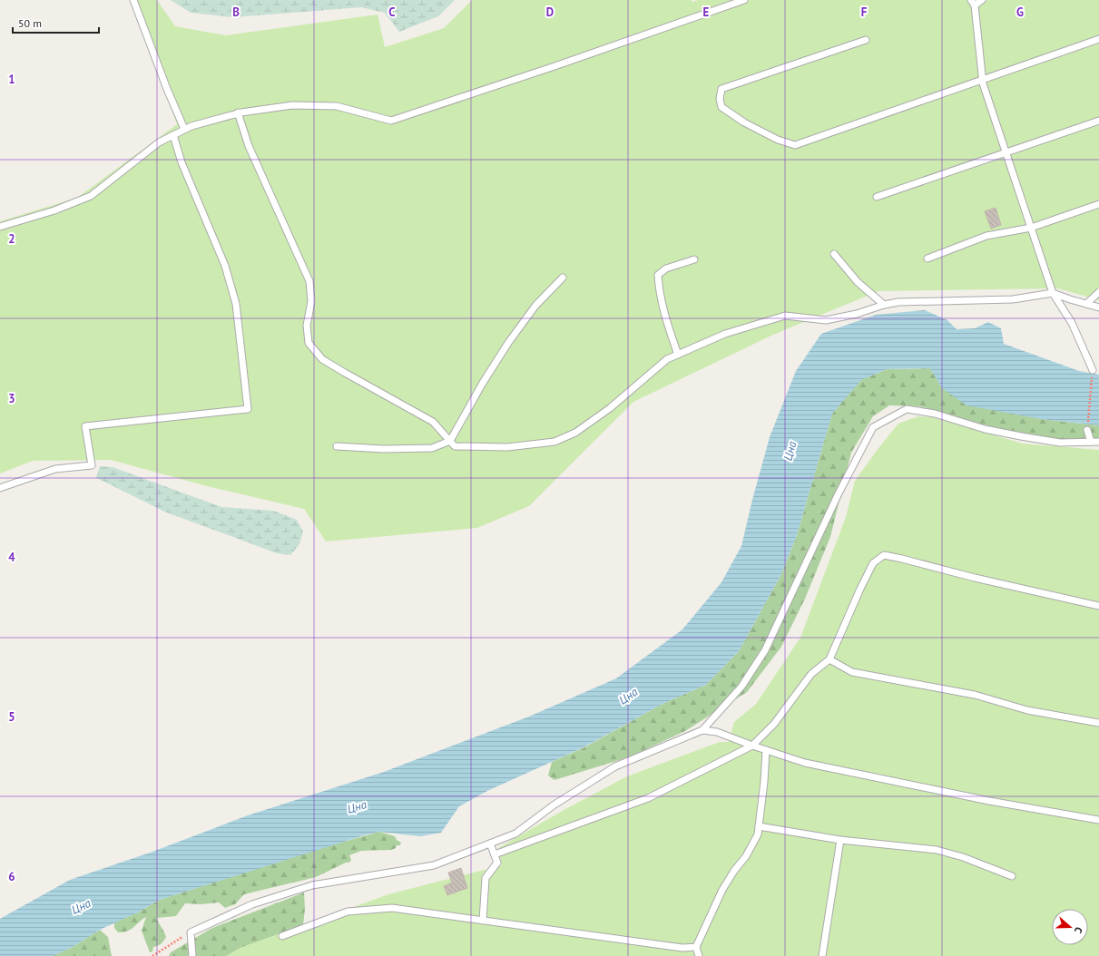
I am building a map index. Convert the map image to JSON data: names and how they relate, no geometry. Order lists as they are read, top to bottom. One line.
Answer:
{"water":["Цна"],"scale_bar":"50 m","north":"right","grid":{"columns":["B","C","D","E","F","G"],"rows":["1","2","3","4","5","6"]}}
